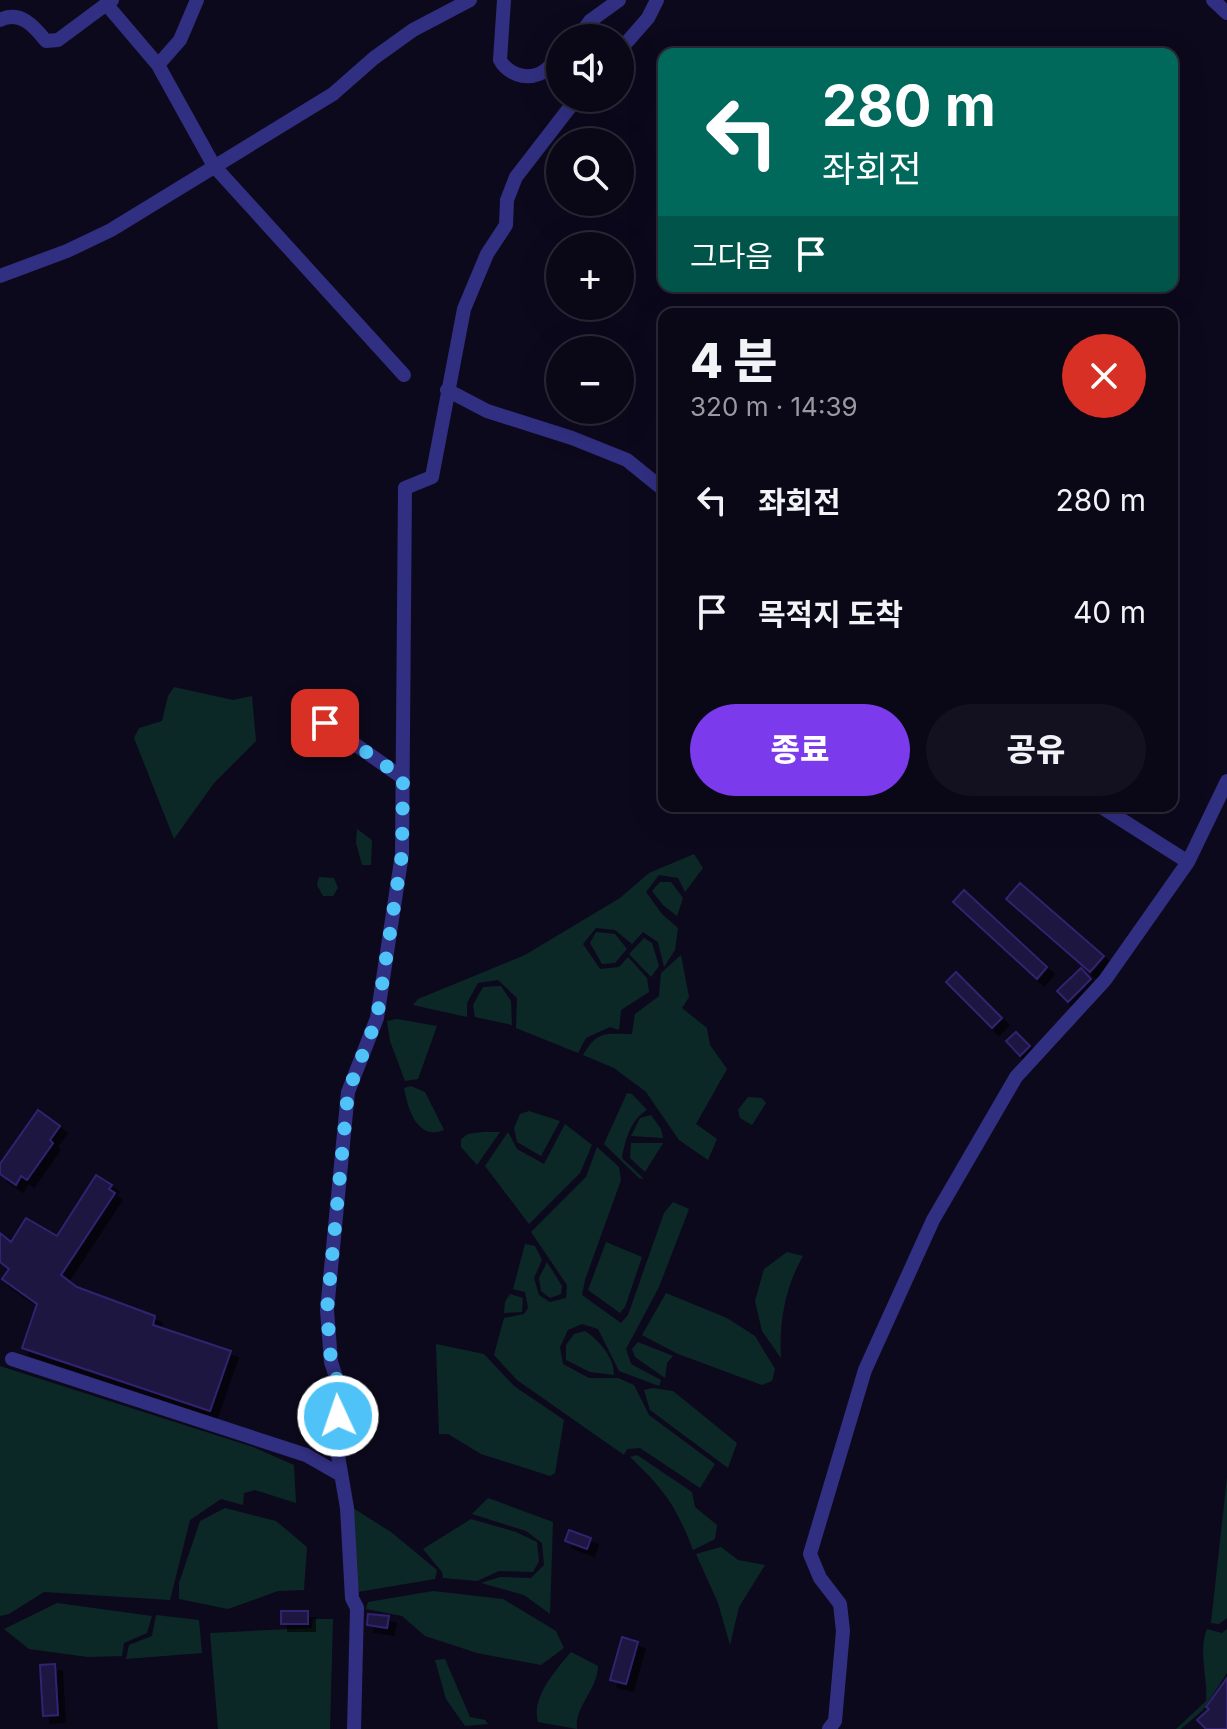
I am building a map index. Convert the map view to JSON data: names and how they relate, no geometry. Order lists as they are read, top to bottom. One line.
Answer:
{"page":{"map_buttons":["+","−"],"turn":["280 m","좌회전"],"then":"그다음","heading":["4 분","320 m · 14:39"],"list":[{"name":"좌회전","value":"280 m"},{"name":"목적지 도착","value":"40 m"}],"buttons":["종료","공유"]}}
